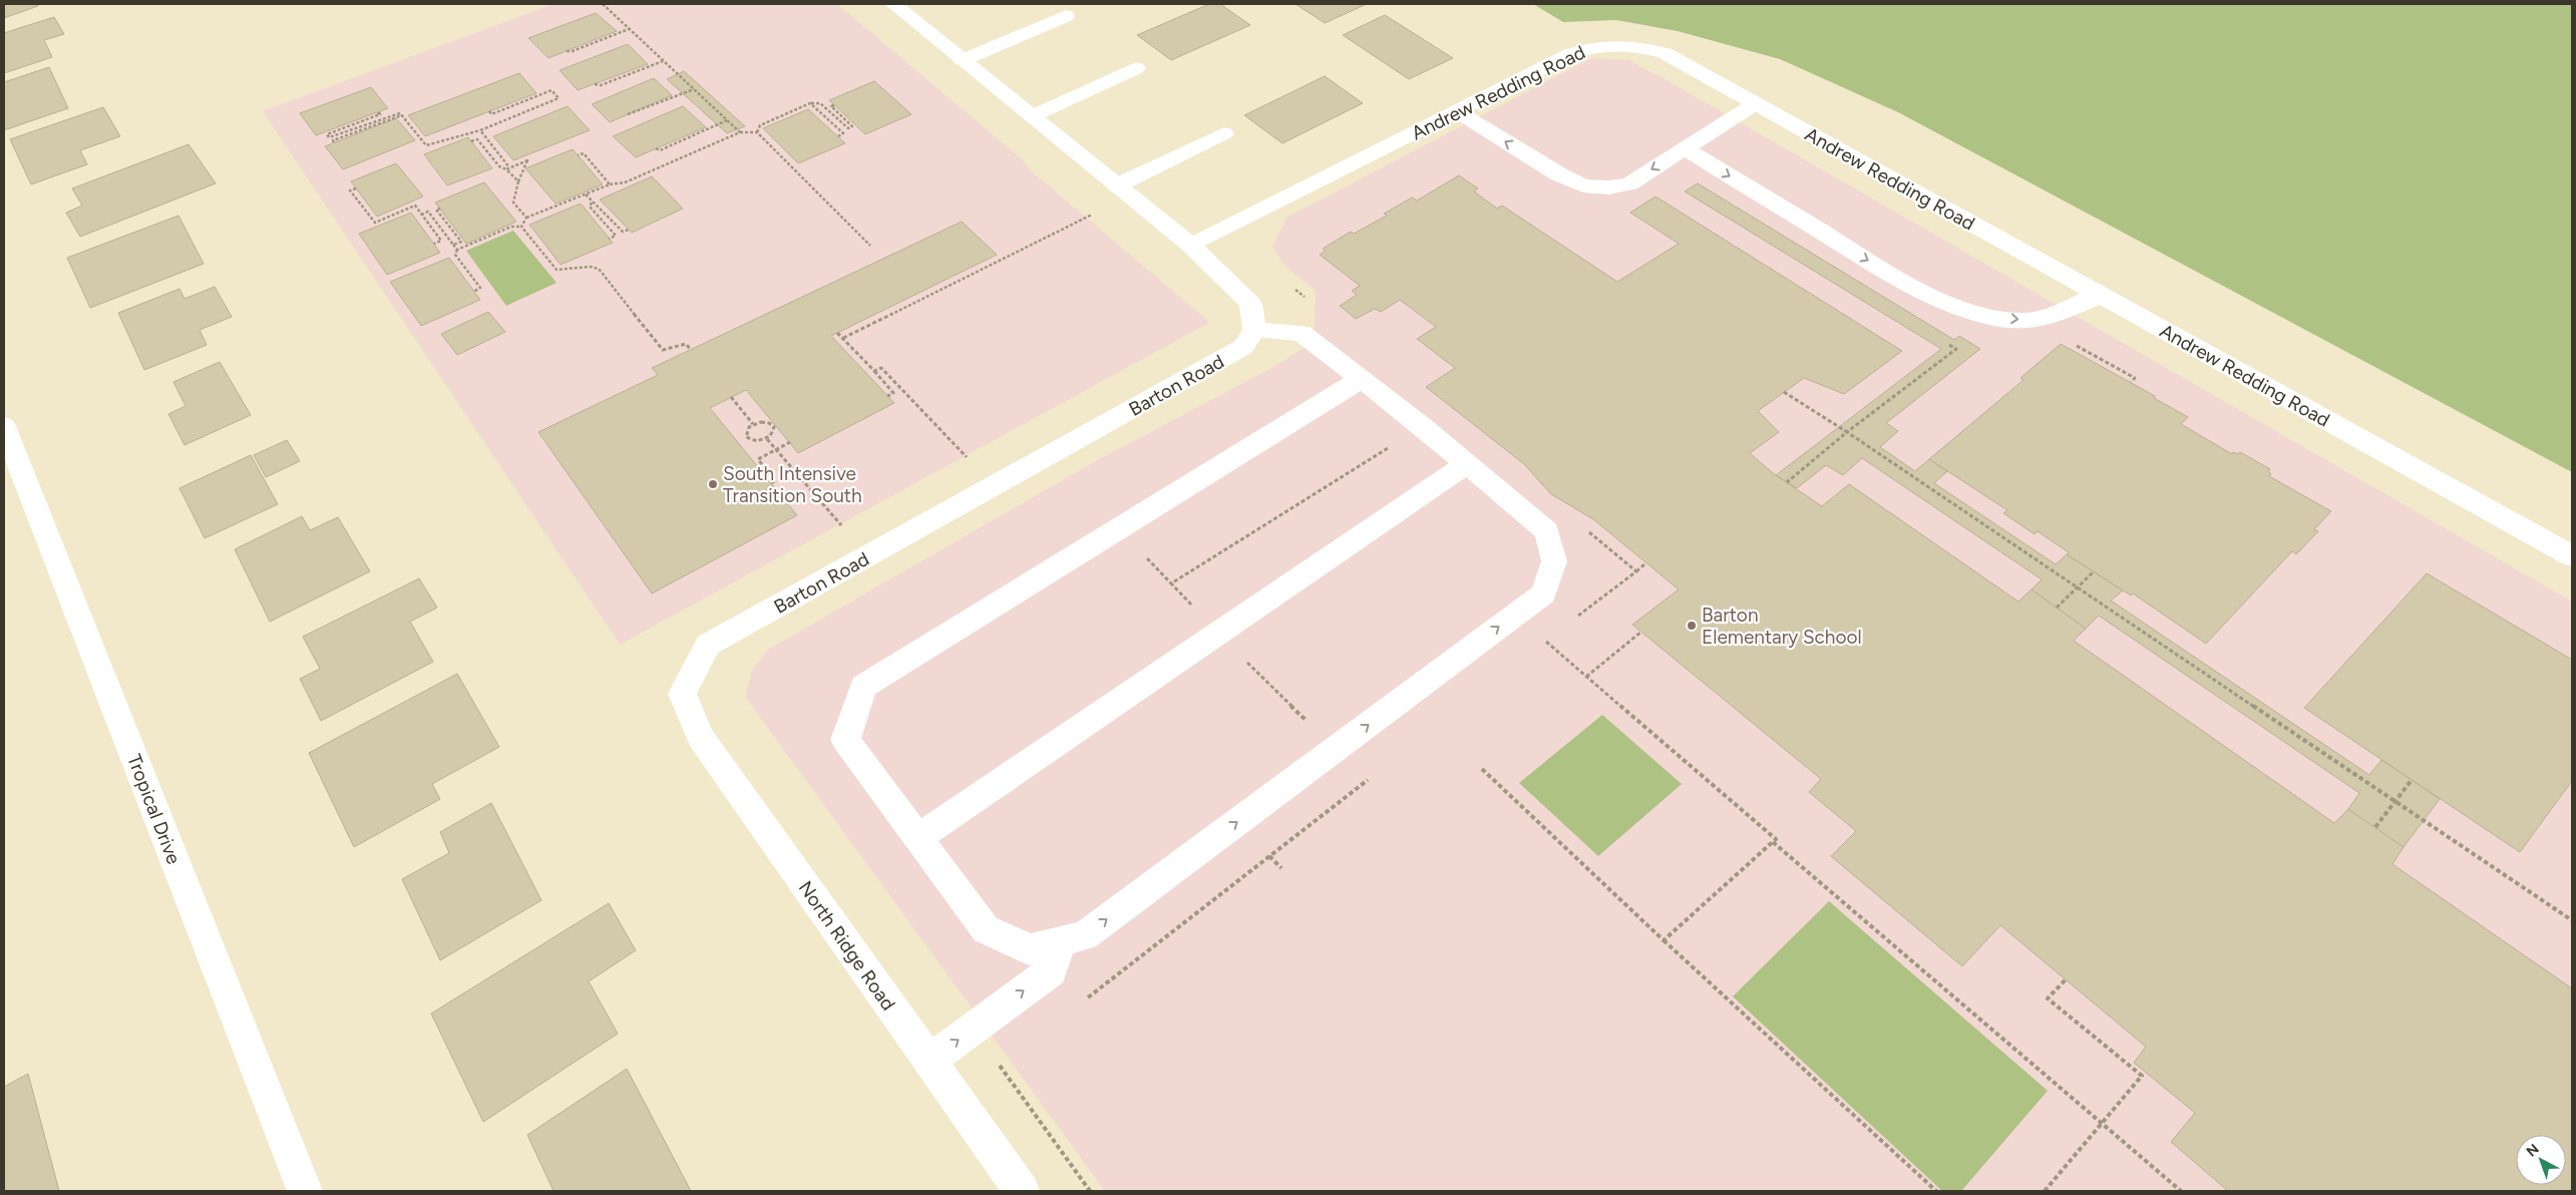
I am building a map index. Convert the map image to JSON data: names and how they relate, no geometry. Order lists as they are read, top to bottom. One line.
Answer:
{"streets":{"street":["Andrew Redding Road","Barton Road","Tropical Drive","North Ridge Road"]},"crossings":[["Barton Road","North Ridge Road"]],"places":["South Intensive Transition South","Barton Elementary School"],"north":"top left"}
